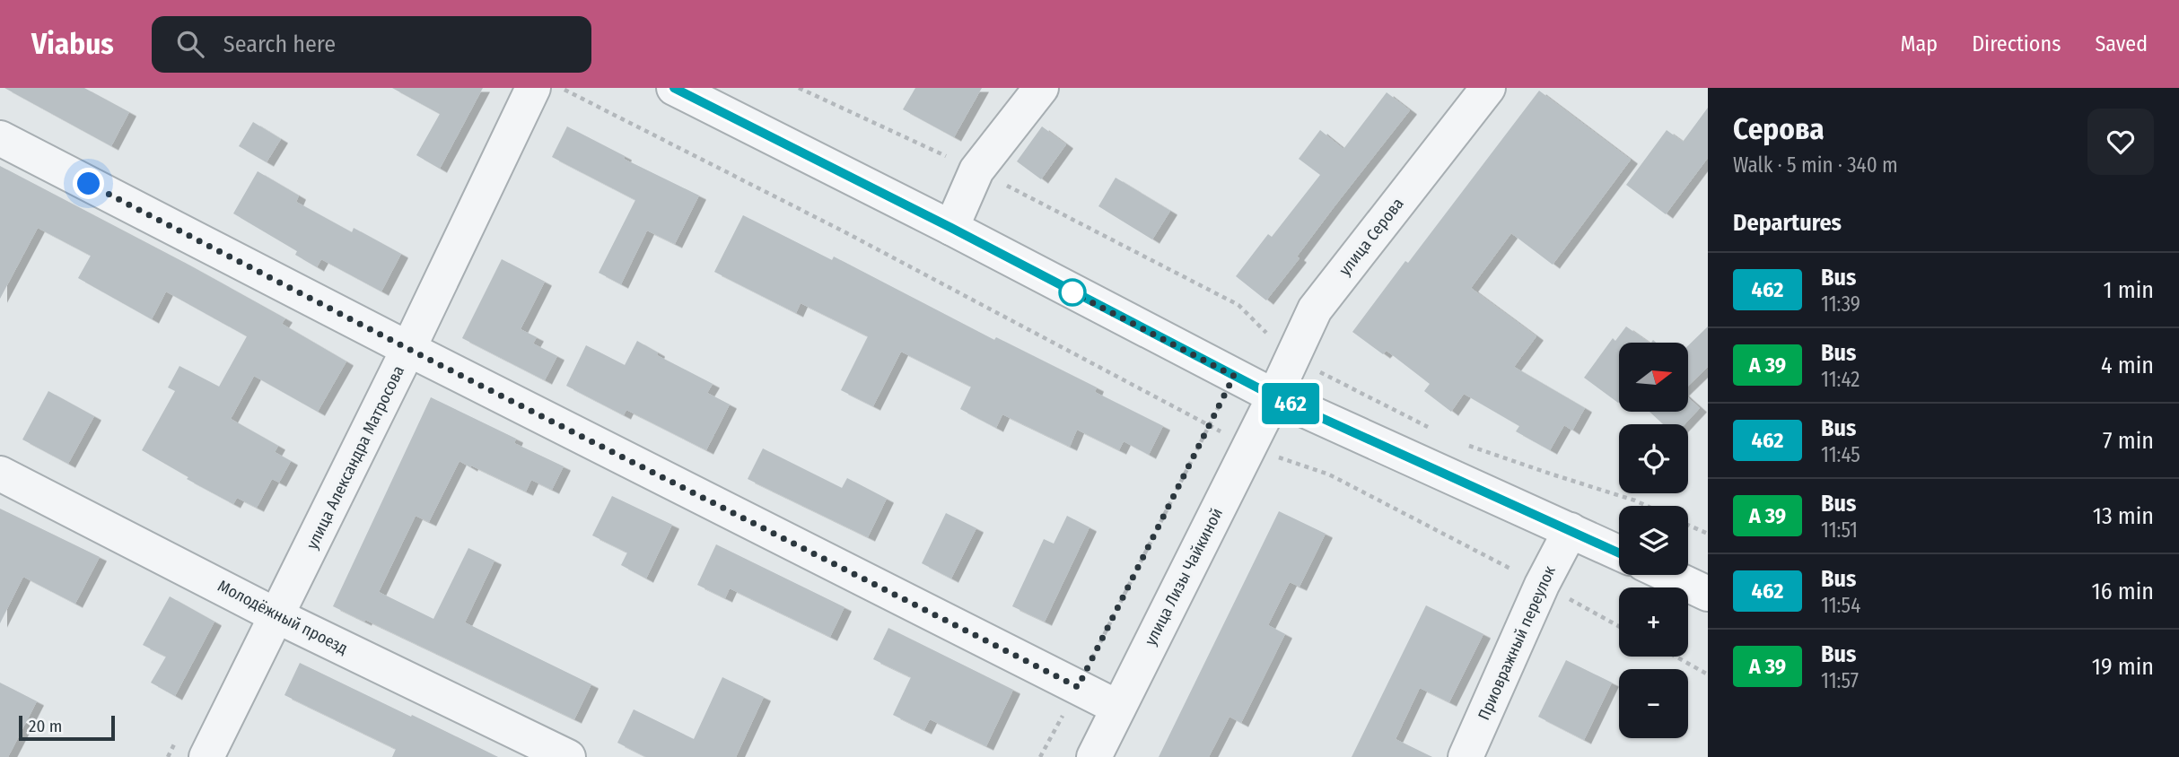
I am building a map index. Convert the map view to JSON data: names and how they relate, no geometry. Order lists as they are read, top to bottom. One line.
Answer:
{"streets":{"street":["улица Серова","улица Александра Матросова","улица Лизы Чайкиной","Молодёжный проезд","Приовражный переулок"]},"crossings":[["улица Серова","улица Лизы Чайкиной"],["улица Александра Матросова","Молодёжный проезд"]],"lines":["bus line 462"],"scale_bar":"20 m","north":"right","page":{"header":"Viabus","search":"Search here","nav":["Map","Directions","Saved"],"on_map":"462","heading":[["Серова","Walk · 5 min · 340 m"],"Departures"],"list":[{"mark":"462","name":"Bus","note":"11:39","value":"1 min"},{"mark":"А 39","name":"Bus","note":"11:42","value":"4 min"},{"mark":"462","name":"Bus","note":"11:45","value":"7 min"},{"mark":"А 39","name":"Bus","note":"11:51","value":"13 min"},{"mark":"462","name":"Bus","note":"11:54","value":"16 min"},{"mark":"А 39","name":"Bus","note":"11:57","value":"19 min"}],"map_buttons":["+","−"],"scale":"20 m"}}
